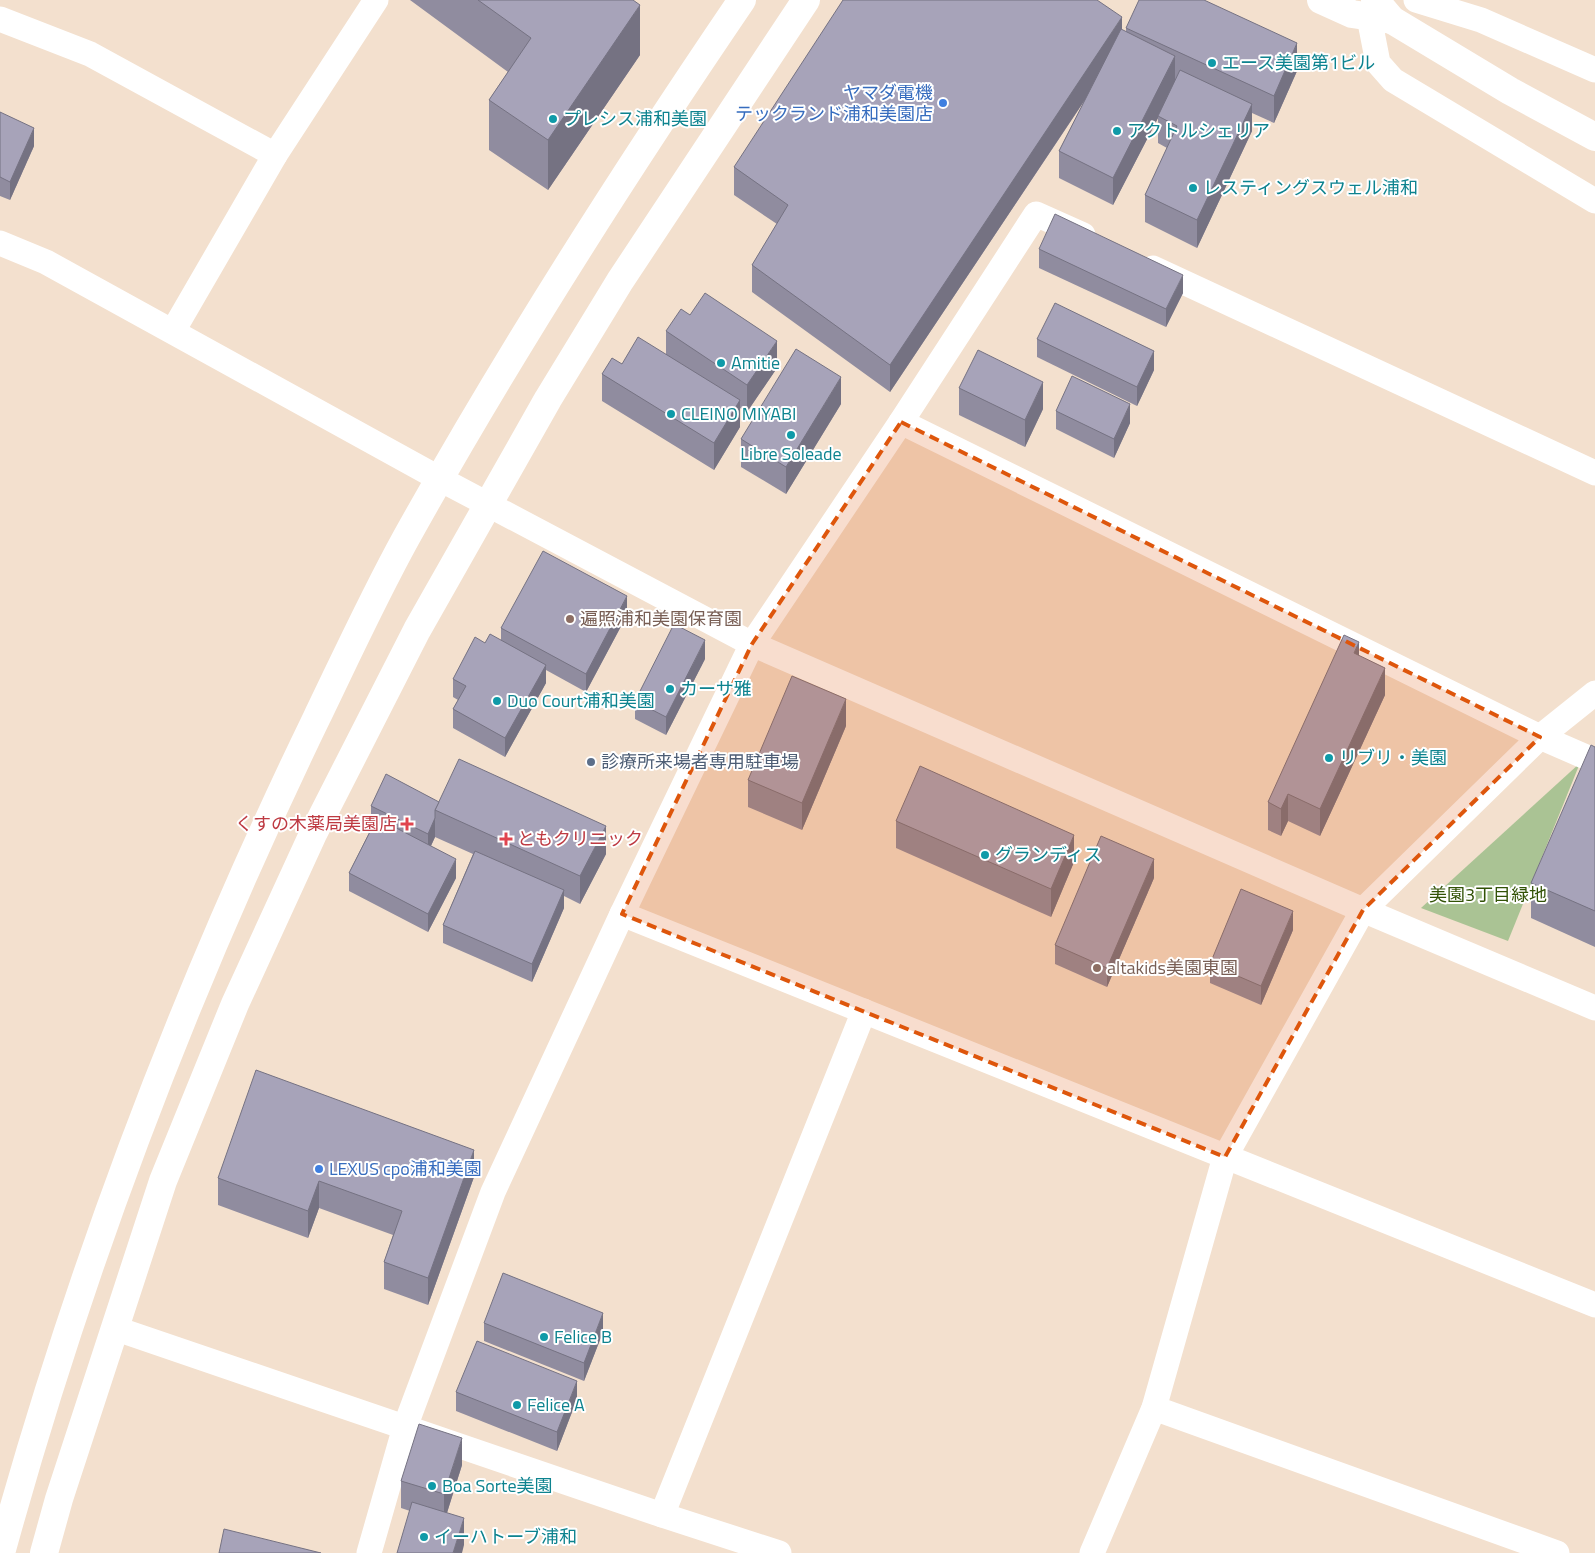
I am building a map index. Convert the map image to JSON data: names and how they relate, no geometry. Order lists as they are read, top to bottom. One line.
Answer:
{"parks":["美園3丁目緑地"],"places":{"other":["エース美園第1ビル","ヤマダ電機 テックランド浦和美園店","プレシス浦和美園","アクトルシェリア","レスティングスウェル浦和","Amitie","CLEINO MIYABI","Libre Soleade","遍照浦和美園保育園","カーサ雅","Duo Court浦和美園","リブリ・美園","診療所来場者専用駐車場","グランディス","altakids美園東園","LEXUS cpo浦和美園","Felice B","Felice A","Boa Sorte美園","イーハトーブ浦和"],"health":["くすの木薬局美園店","ともクリニック"]}}
